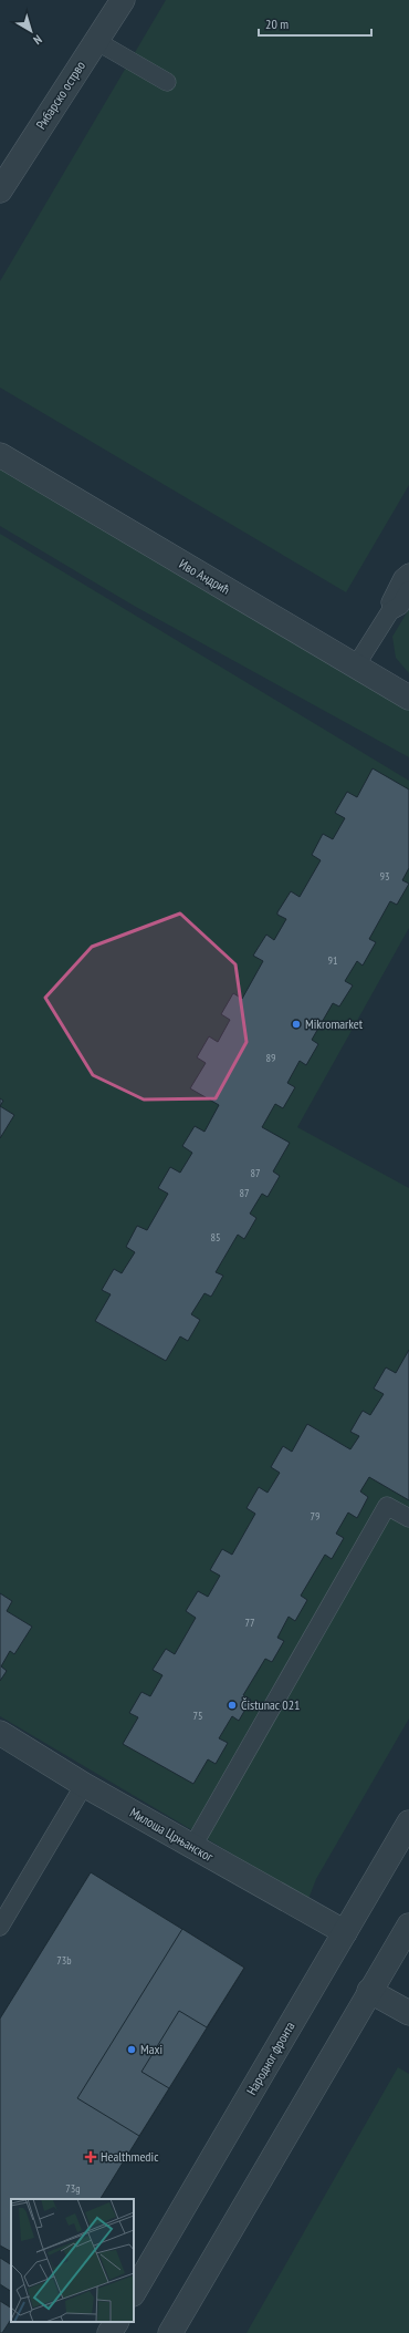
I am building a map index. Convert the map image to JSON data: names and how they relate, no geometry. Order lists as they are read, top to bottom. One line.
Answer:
{"streets":{"street":["Рибарско острво","Иво Андрић","Милоша Црњанског","Народног фронта"]},"crossings":[["Милоша Црњанског","Народног фронта"]],"places":{"other":["Mikromarket","Čistunac 021","Maxi"],"health":["Healthmedic"]},"house_numbers":["93","91","89","87","87","85","79","77","75","73b","73g"],"scale_bar":"20 m","north":"bottom right"}
